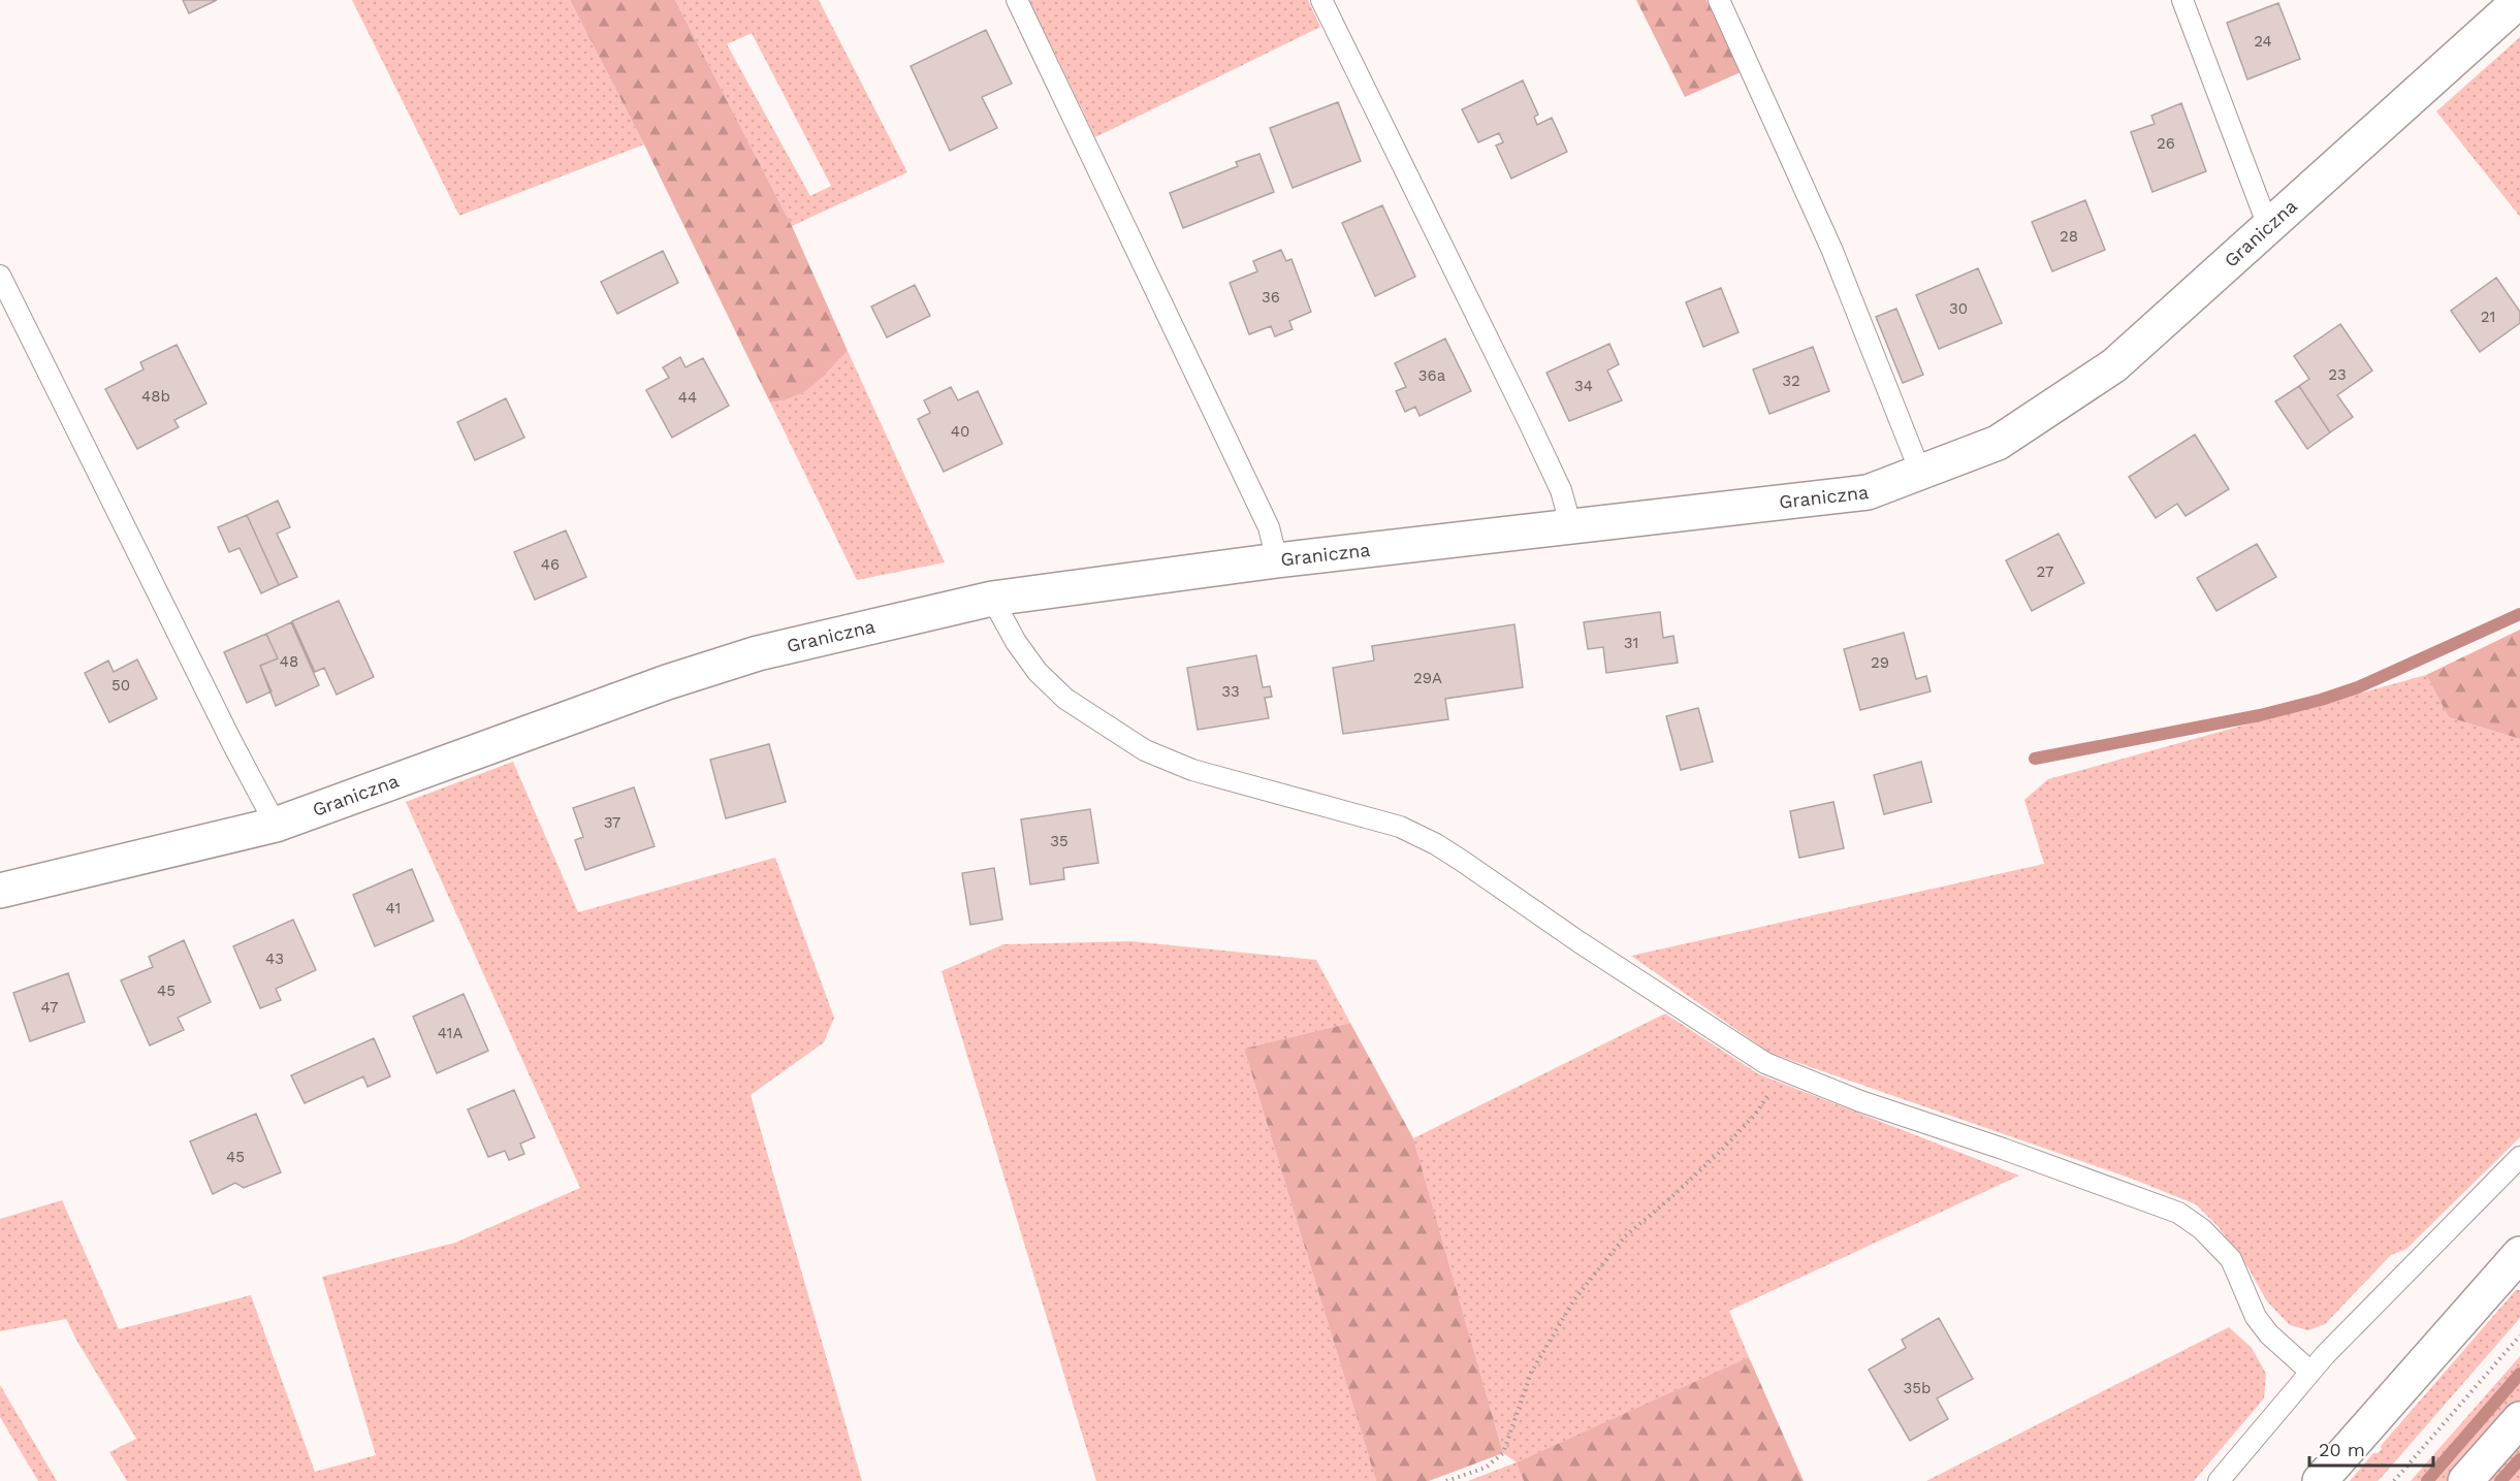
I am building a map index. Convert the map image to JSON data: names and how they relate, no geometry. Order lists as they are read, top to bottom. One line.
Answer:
{"streets":{"street":["Graniczna"]},"house_numbers":["24","26","28","36","30","21","23","36a","32","34","48b","44","40","46","27","31","48","29","29A","50","33","37","35","41","43","45","47","41A","45","35b"],"scale_bar":"20 m"}
